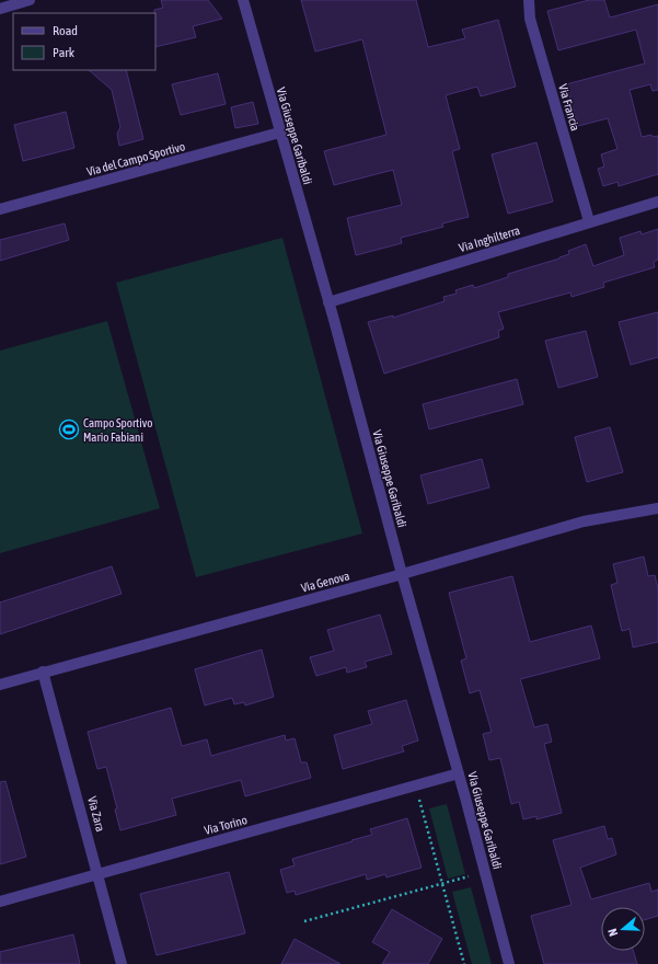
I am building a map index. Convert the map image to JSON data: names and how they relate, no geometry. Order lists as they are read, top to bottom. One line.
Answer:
{"streets":{"street":["Via Francia","Via Giuseppe Garibaldi","Via del Campo Sportivo","Via Inghilterra","Via Genova","Via Zara","Via Torino"]},"crossings":[["Via Francia","Via Inghilterra"],["Via Giuseppe Garibaldi","Via del Campo Sportivo"],["Via Giuseppe Garibaldi","Via Inghilterra"],["Via Giuseppe Garibaldi","Via Genova"],["Via Giuseppe Garibaldi","Via Torino"],["Via Genova","Via Zara"],["Via Zara","Via Torino"]],"places":{"sports":["Campo Sportivo Mario Fabiani"]},"legend":["Road","Park"],"north":"left"}
